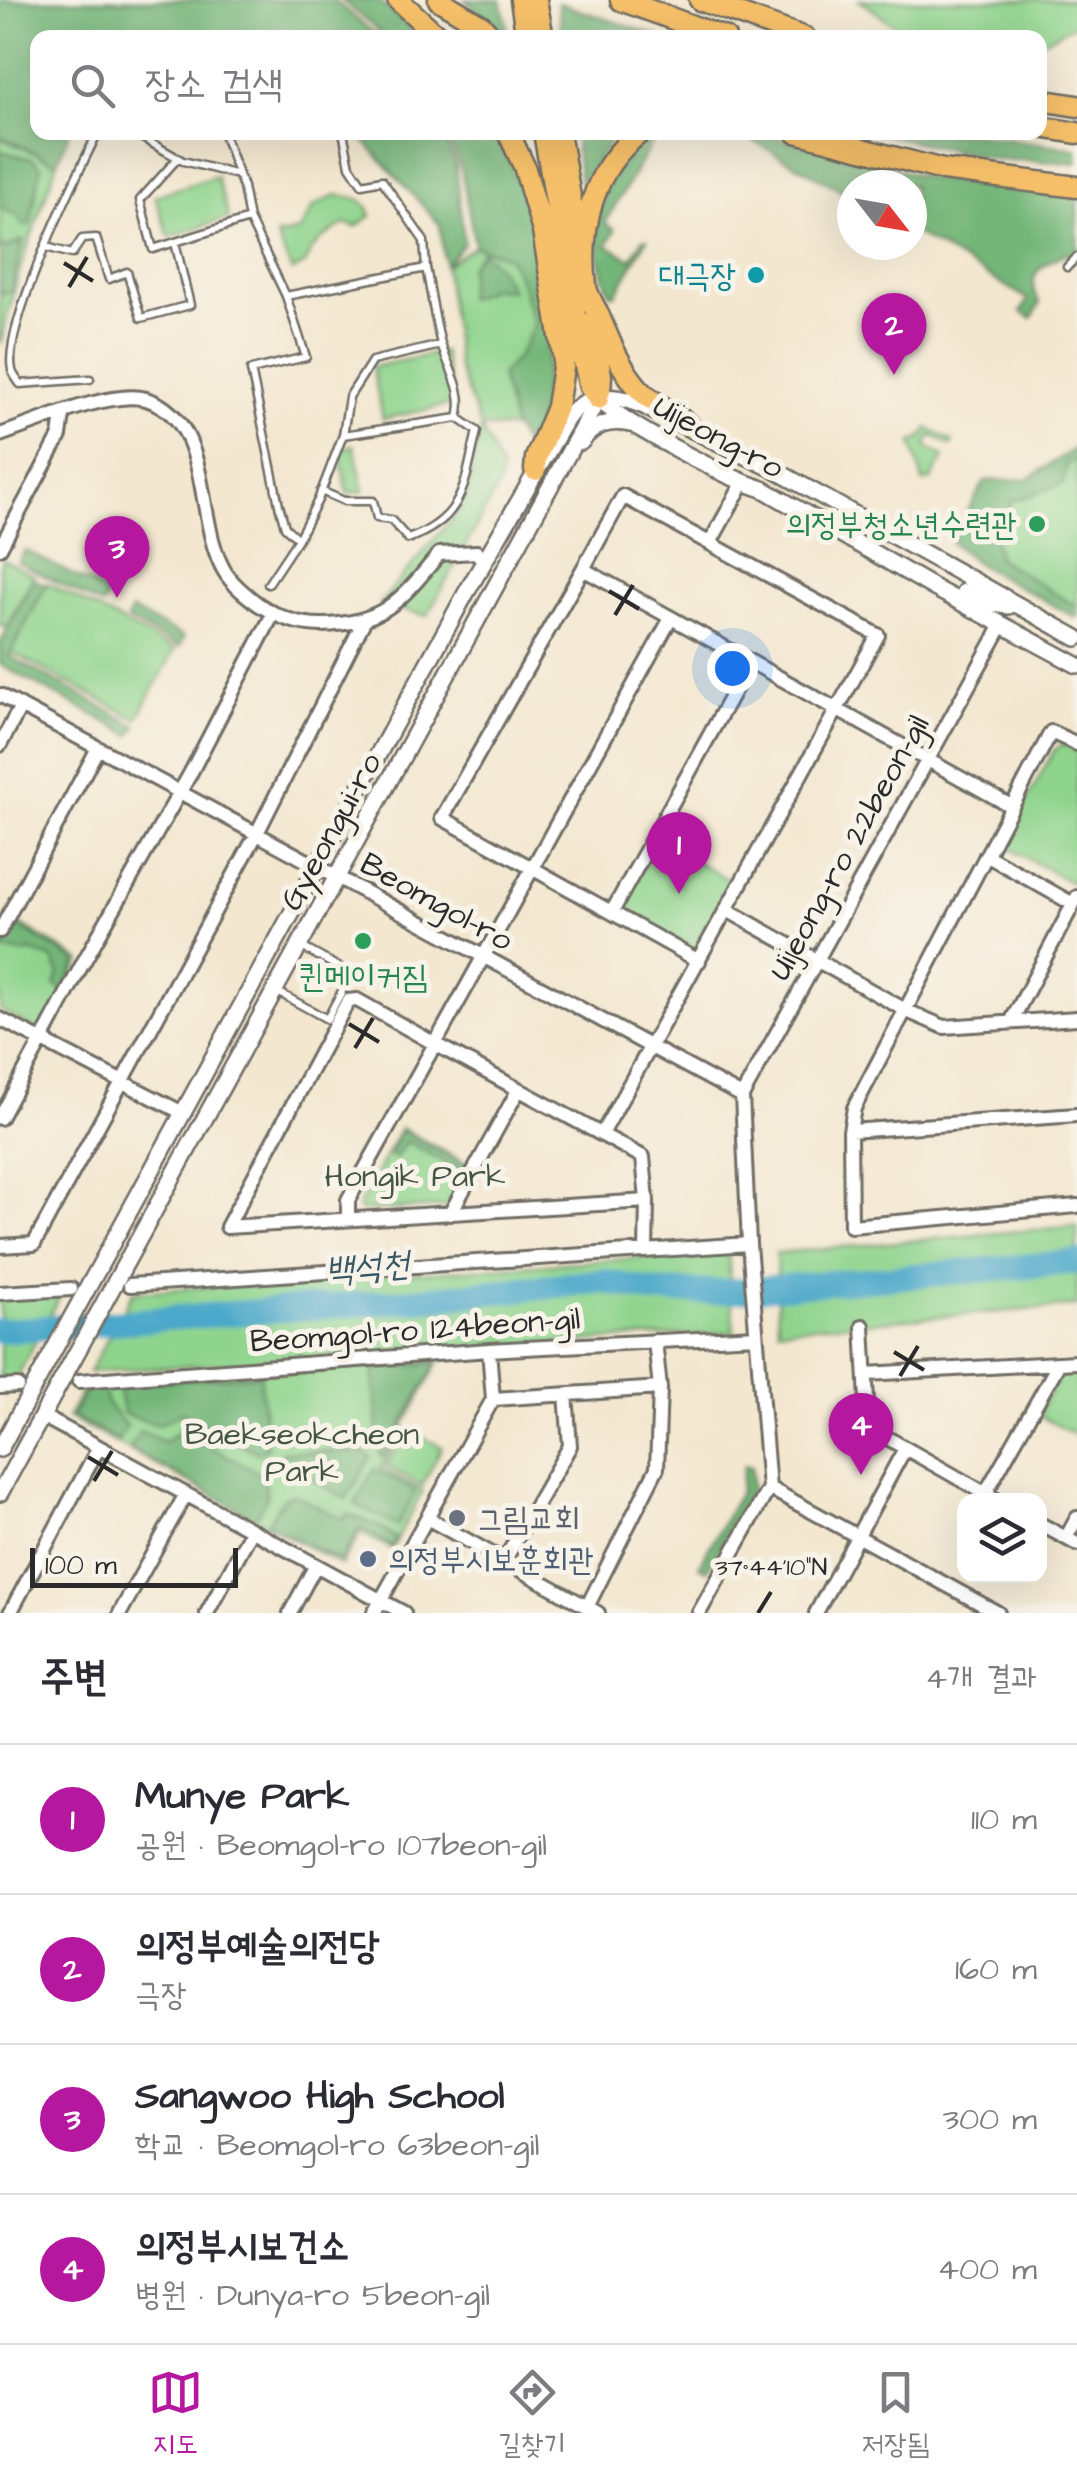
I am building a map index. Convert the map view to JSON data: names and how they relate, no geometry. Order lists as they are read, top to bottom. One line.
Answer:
{"streets":{"street":["Uijeong-ro","Gyeongui-ro","Uijeong-ro 22beon-gil","Beomgol-ro","Beomgol-ro 124beon-gil"]},"crossings":[["Uijeong-ro","Gyeongui-ro"],["Uijeong-ro","Uijeong-ro 22beon-gil"],["Gyeongui-ro","Beomgol-ro"],["Gyeongui-ro","Beomgol-ro 124beon-gil"],["Uijeong-ro 22beon-gil","Beomgol-ro"]],"water":["백석천"],"parks":["Hongik Park","Baekseokcheon Park"],"places":["대극장","의정부청소년수련관","퀸메이커짐","그림교회","의정부시보훈회관"],"scale_bar":"100 m","north":"bottom right","page":{"search":"장소 검색","pins":["2","3","1","4"],"scale":"100 m","heading":["주변","4개 결과"],"list":[{"mark":"1","name":"Munye Park","note":"공원 · Beomgol-ro 107beon-gil","value":"110 m"},{"mark":"2","name":"의정부예술의전당","note":"극장","value":"160 m"},{"mark":"3","name":"Sangwoo High School","note":"학교 · Beomgol-ro 63beon-gil","value":"300 m"},{"mark":"4","name":"의정부시보건소","note":"병원 · Dunya-ro 5beon-gil","value":"400 m"}],"nav":["지도","길찾기","저장됨"]},"coordinates":["37°44'10\"N"]}
